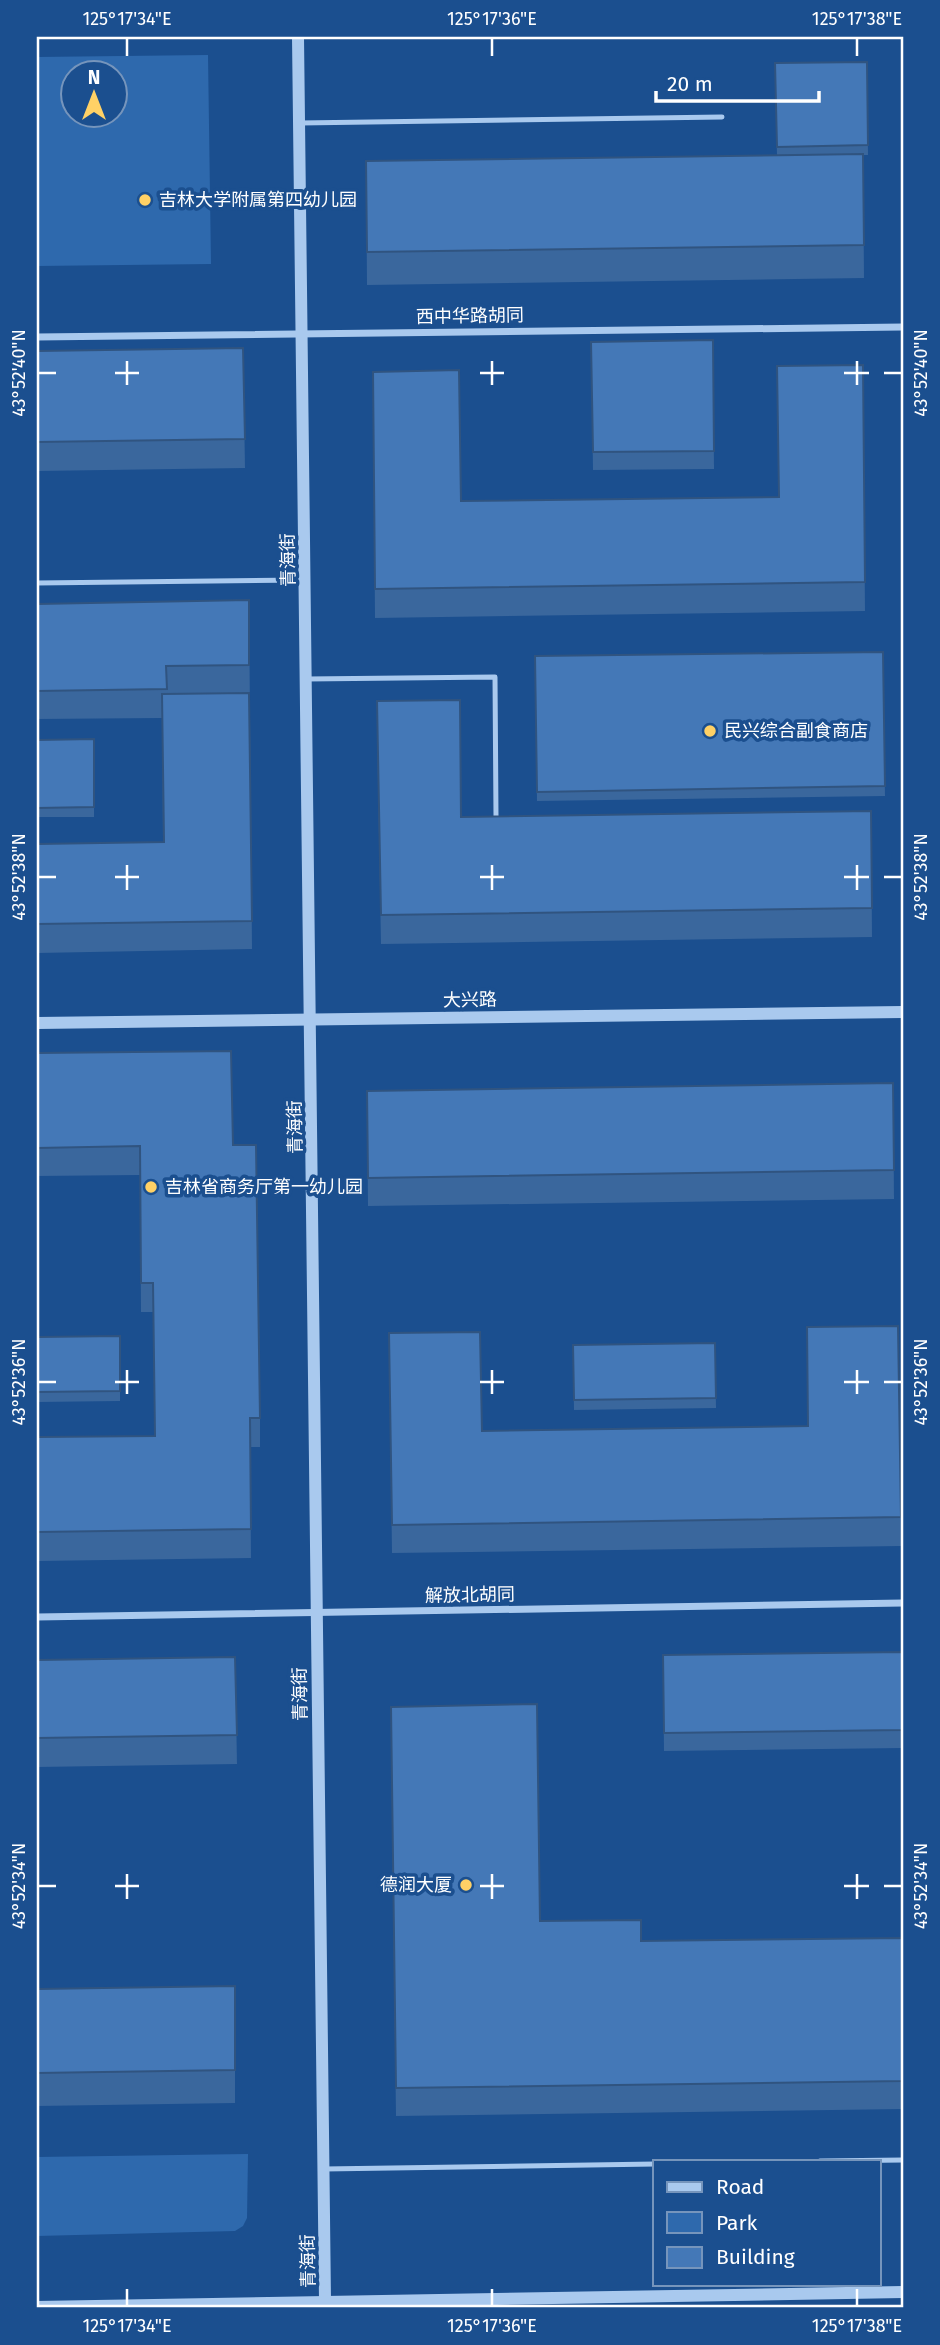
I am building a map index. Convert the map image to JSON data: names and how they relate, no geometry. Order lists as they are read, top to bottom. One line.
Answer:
{"streets":{"street":["西中华路胡同","青海街","大兴路","解放北胡同"]},"crossings":[["西中华路胡同","青海街"],["青海街","大兴路"],["青海街","解放北胡同"]],"places":["吉林大学附属第四幼儿园","民兴综合副食商店","吉林省商务厅第一幼儿园","德润大厦"],"legend":["Road","Park","Building"],"scale_bar":"20 m","north":"top","coordinates":["125°17'34\"E","125°17'36\"E","125°17'38\"E","43°52'40\"N","43°52'38\"N","43°52'36\"N","43°52'34\"N"]}
